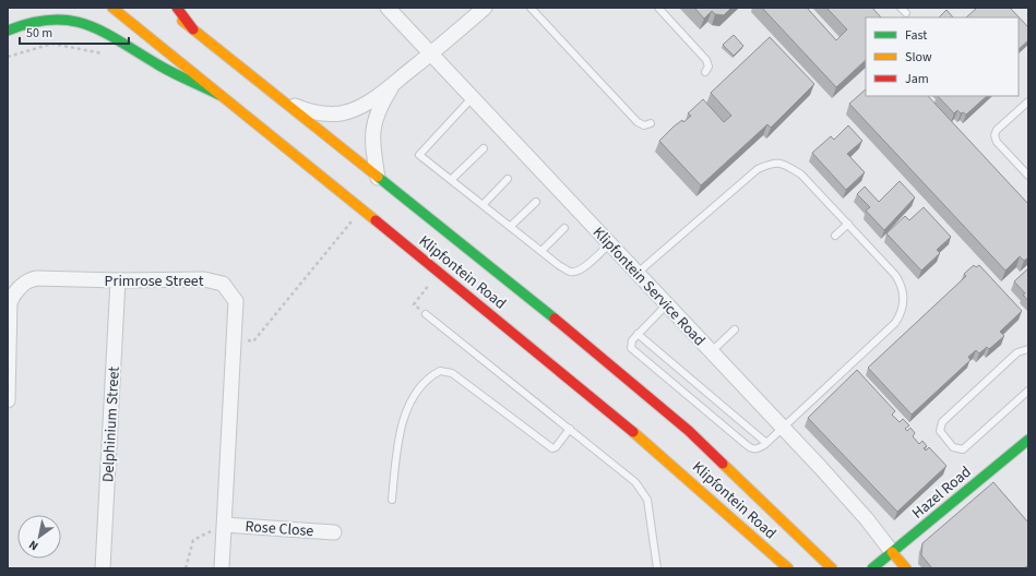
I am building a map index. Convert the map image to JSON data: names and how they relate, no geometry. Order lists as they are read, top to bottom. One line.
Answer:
{"streets":{"main road":["Klipfontein Road","Klipfontein Service Road","Hazel Road"],"street":["Primrose Street","Delphinium Street","Rose Close"]},"crossings":[["Primrose Street","Delphinium Street"],["Primrose Street","Rose Close"],["Klipfontein Service Road","Hazel Road"]],"legend":["Fast","Slow","Jam"],"scale_bar":"50 m","north":"bottom left"}
